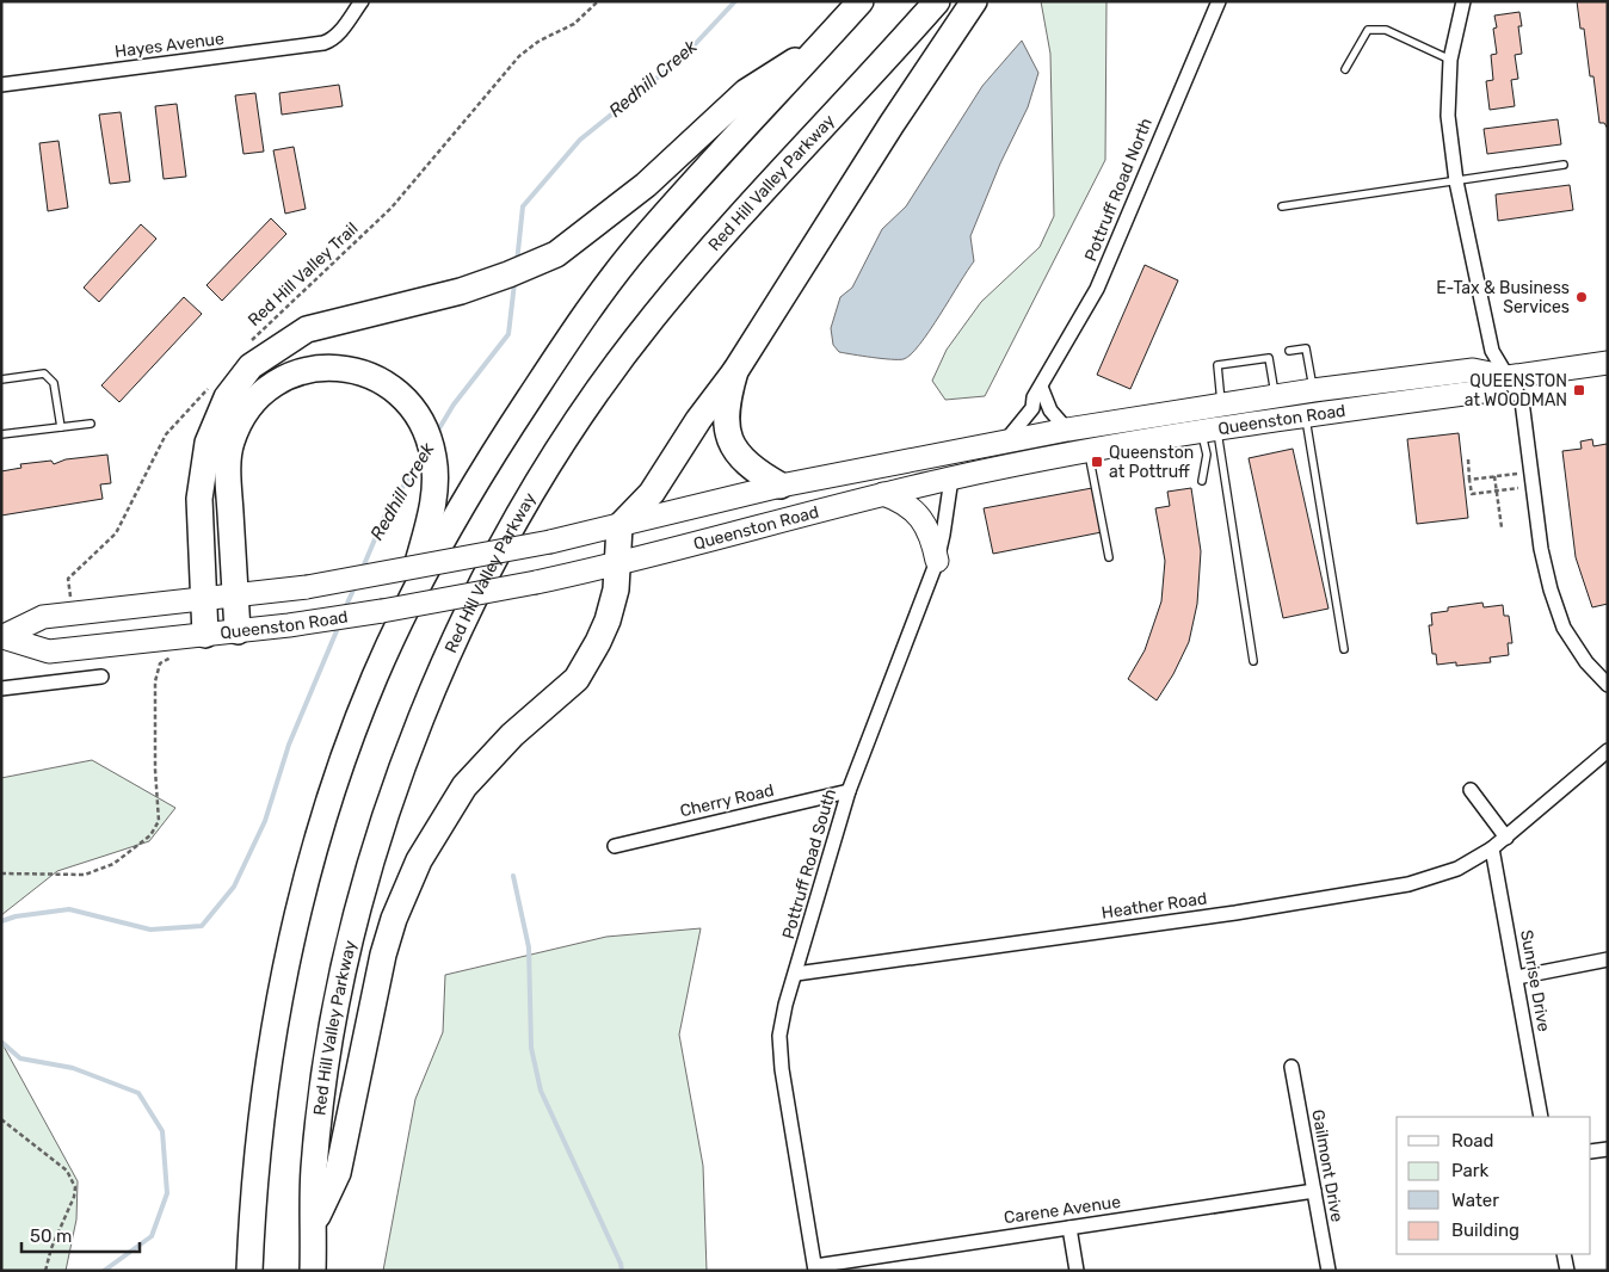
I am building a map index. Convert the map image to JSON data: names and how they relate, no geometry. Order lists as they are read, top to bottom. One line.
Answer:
{"streets":{"highway":["Red Hill Valley Parkway"],"main road":["Queenston Road"],"street":["Hayes Avenue","Pottruff Road North","Cherry Road","Pottruff Road South","Heather Road","Sunrise Drive","Gailmont Drive","Carene Avenue"],"path":["Red Hill Valley Trail"]},"crossings":[["Pottruff Road North","Queenston Road"],["Queenston Road","Pottruff Road South"],["Cherry Road","Pottruff Road South"],["Pottruff Road South","Heather Road"],["Pottruff Road South","Carene Avenue"],["Heather Road","Sunrise Drive"],["Gailmont Drive","Carene Avenue"]],"water":["Redhill Creek"],"places":{"other":["E-Tax & Business Services"],"transit":["QUEENSTON at WOODMAN","Queenston at Pottruff"]},"legend":["Road","Park","Water","Building"],"scale_bar":"50 m"}
